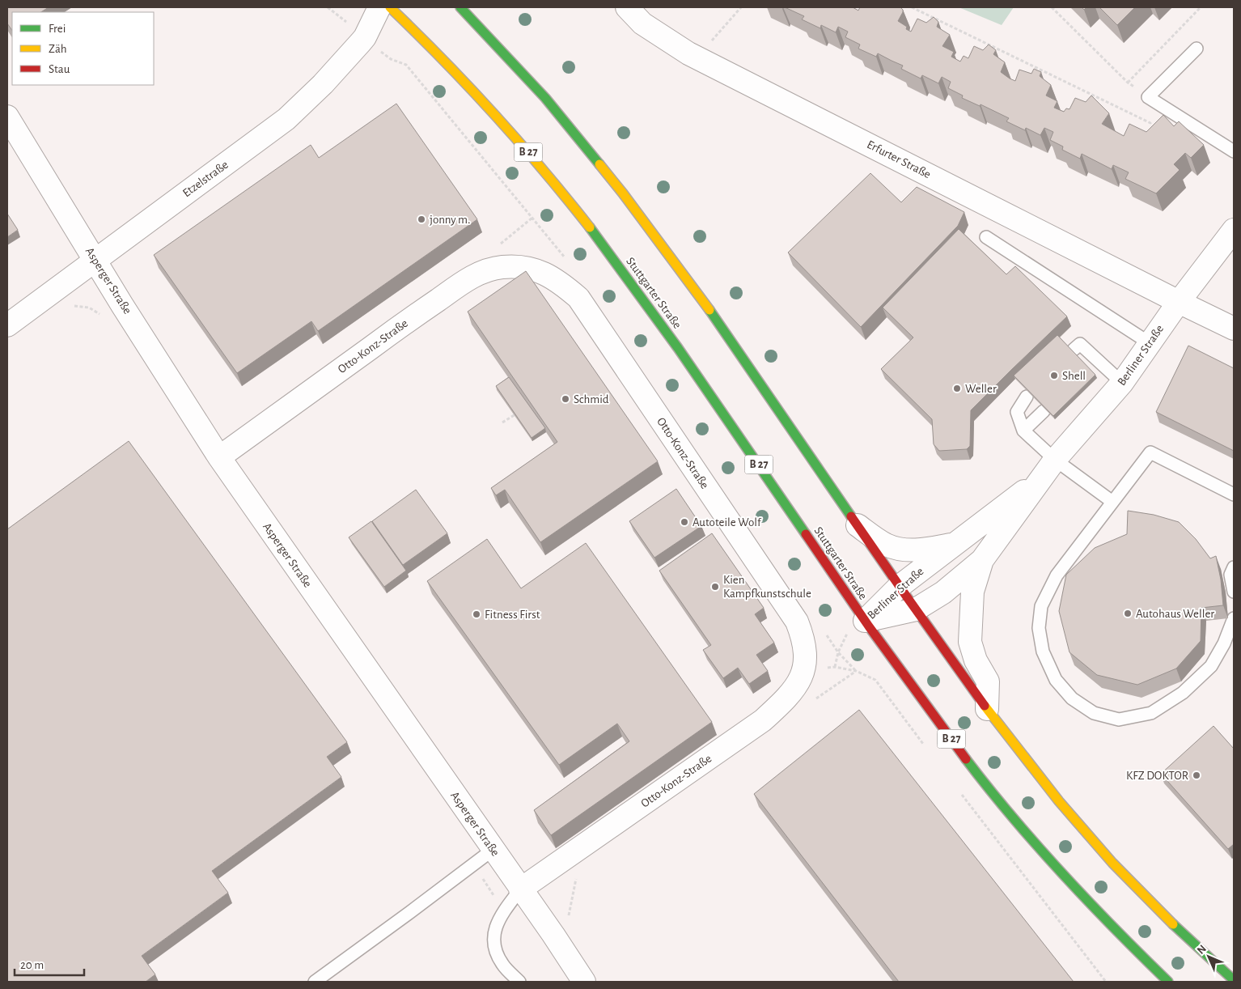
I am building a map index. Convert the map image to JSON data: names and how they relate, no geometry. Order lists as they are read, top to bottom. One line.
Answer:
{"streets":{"main road":["B 27","Stuttgarter Straße"],"street":["Erfurter Straße","Etzelstraße","Asperger Straße","Otto-Konz-Straße","Berliner Straße"]},"crossings":[["B 27","Stuttgarter Straße"],["B 27","Berliner Straße"],["Erfurter Straße","Berliner Straße"],["Etzelstraße","Asperger Straße"],["Asperger Straße","Otto-Konz-Straße"],["Stuttgarter Straße","Berliner Straße"]],"places":["jonny m.","Shell","Weller","Schmid","Autoteile Wolf","Kien Kampfkunstschule","Autohaus Weller","Fitness First","KFZ DOKTOR"],"legend":["Frei","Zäh","Stau"],"scale_bar":"20 m","north":"top left"}
